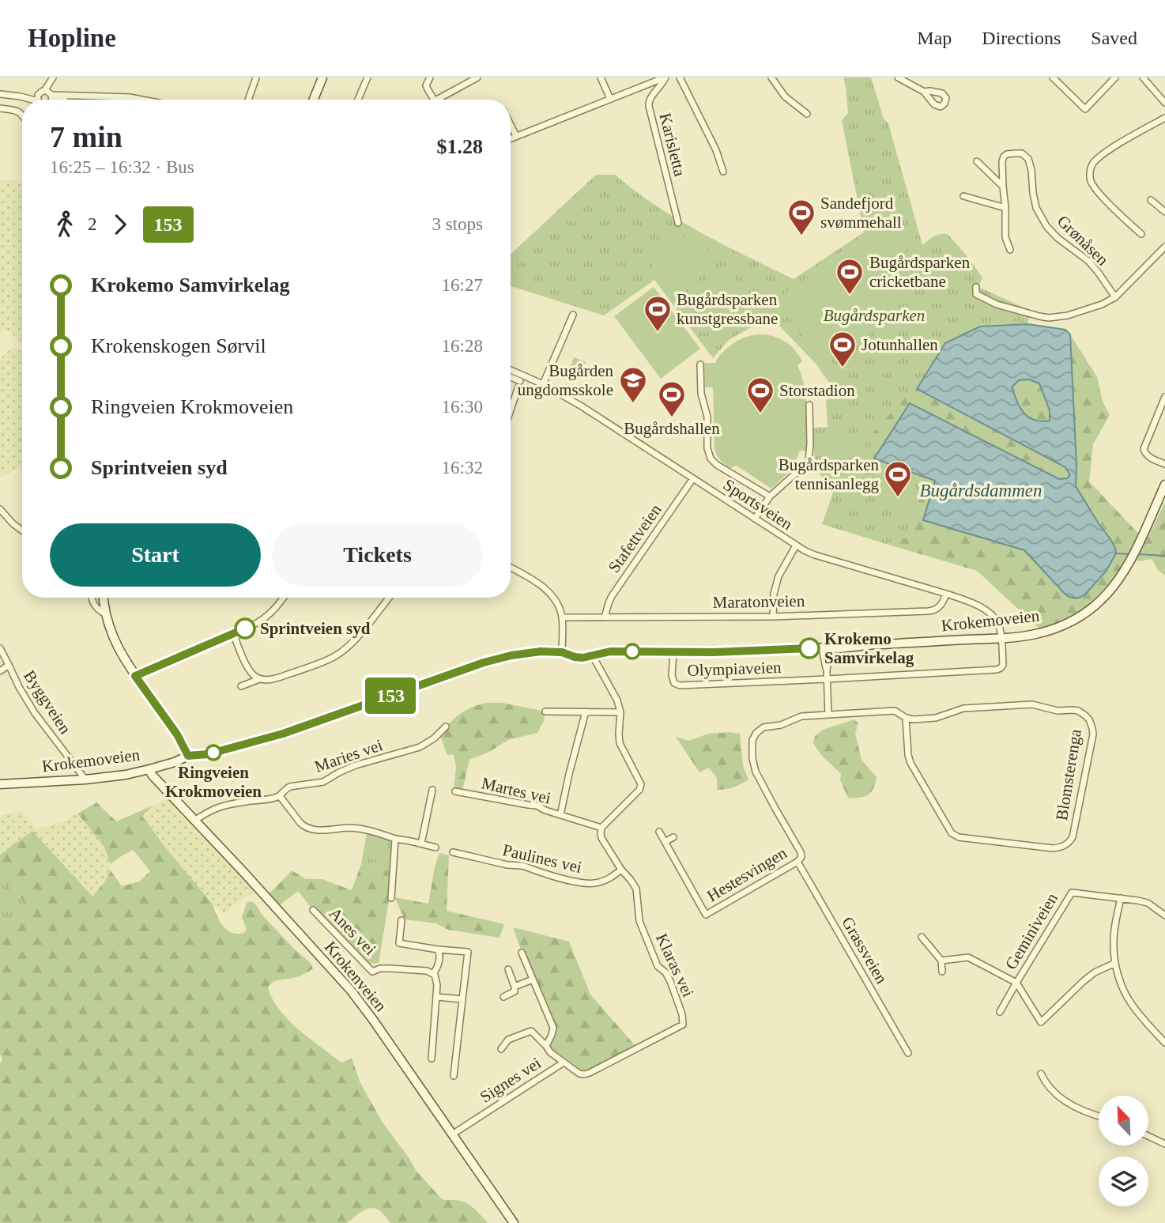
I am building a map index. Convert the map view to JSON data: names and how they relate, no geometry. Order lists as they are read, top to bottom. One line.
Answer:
{"streets":{"main road":["Krokemoveien","Krokenveien"],"street":["Karisletta","Grønåsen","Sportsveien","Stafettveien","Maratonveien","Olympiaveien","Byggveien","Maries vei","Blomsterenga","Martes vei","Paulines vei","Hestesvingen","Anes vei","Geminiveien","Grassveien","Klaras vei","Signes vei"]},"crossings":[["Sportsveien","Stafettveien"],["Sportsveien","Maratonveien"],["Sportsveien","Krokemoveien"],["Sportsveien","Olympiaveien"],["Stafettveien","Maratonveien"],["Krokemoveien","Olympiaveien"],["Krokemoveien","Byggveien"],["Krokemoveien","Krokenveien"],["Maries vei","Krokenveien"],["Blomsterenga","Hestesvingen"],["Martes vei","Klaras vei"],["Paulines vei","Klaras vei"],["Hestesvingen","Grassveien"],["Klaras vei","Signes vei"],["Krokenveien","Signes vei"]],"water":["Bugårdsdammen"],"parks":["Bugårdsparken"],"places":{"sports":["Sandefjord svømmehall","Bugårdsparken cricketbane","Bugårdsparken kunstgressbane","Jotunhallen","Storstadion","Bugårdshallen","Bugårdsparken tennisanlegg"],"school or university":["Bugården ungdomsskole"],"other":["Sprintveien syd","Krokemo Samvirkelag","Ringveien Krokmoveien"]},"lines":["bus line 153"],"north":"top left","page":{"header":"Hopline","nav":["Map","Directions","Saved"],"on_map":"153","heading":["7 min","16:25 – 16:32 · Bus","$1.28"],"legs":["2","153","3 stops"],"list":[{"name":"Krokemo Samvirkelag","value":"16:27"},{"name":"Krokenskogen Sørvil","value":"16:28"},{"name":"Ringveien Krokmoveien","value":"16:30"},{"name":"Sprintveien syd","value":"16:32"}],"buttons":["Start","Tickets"]}}
